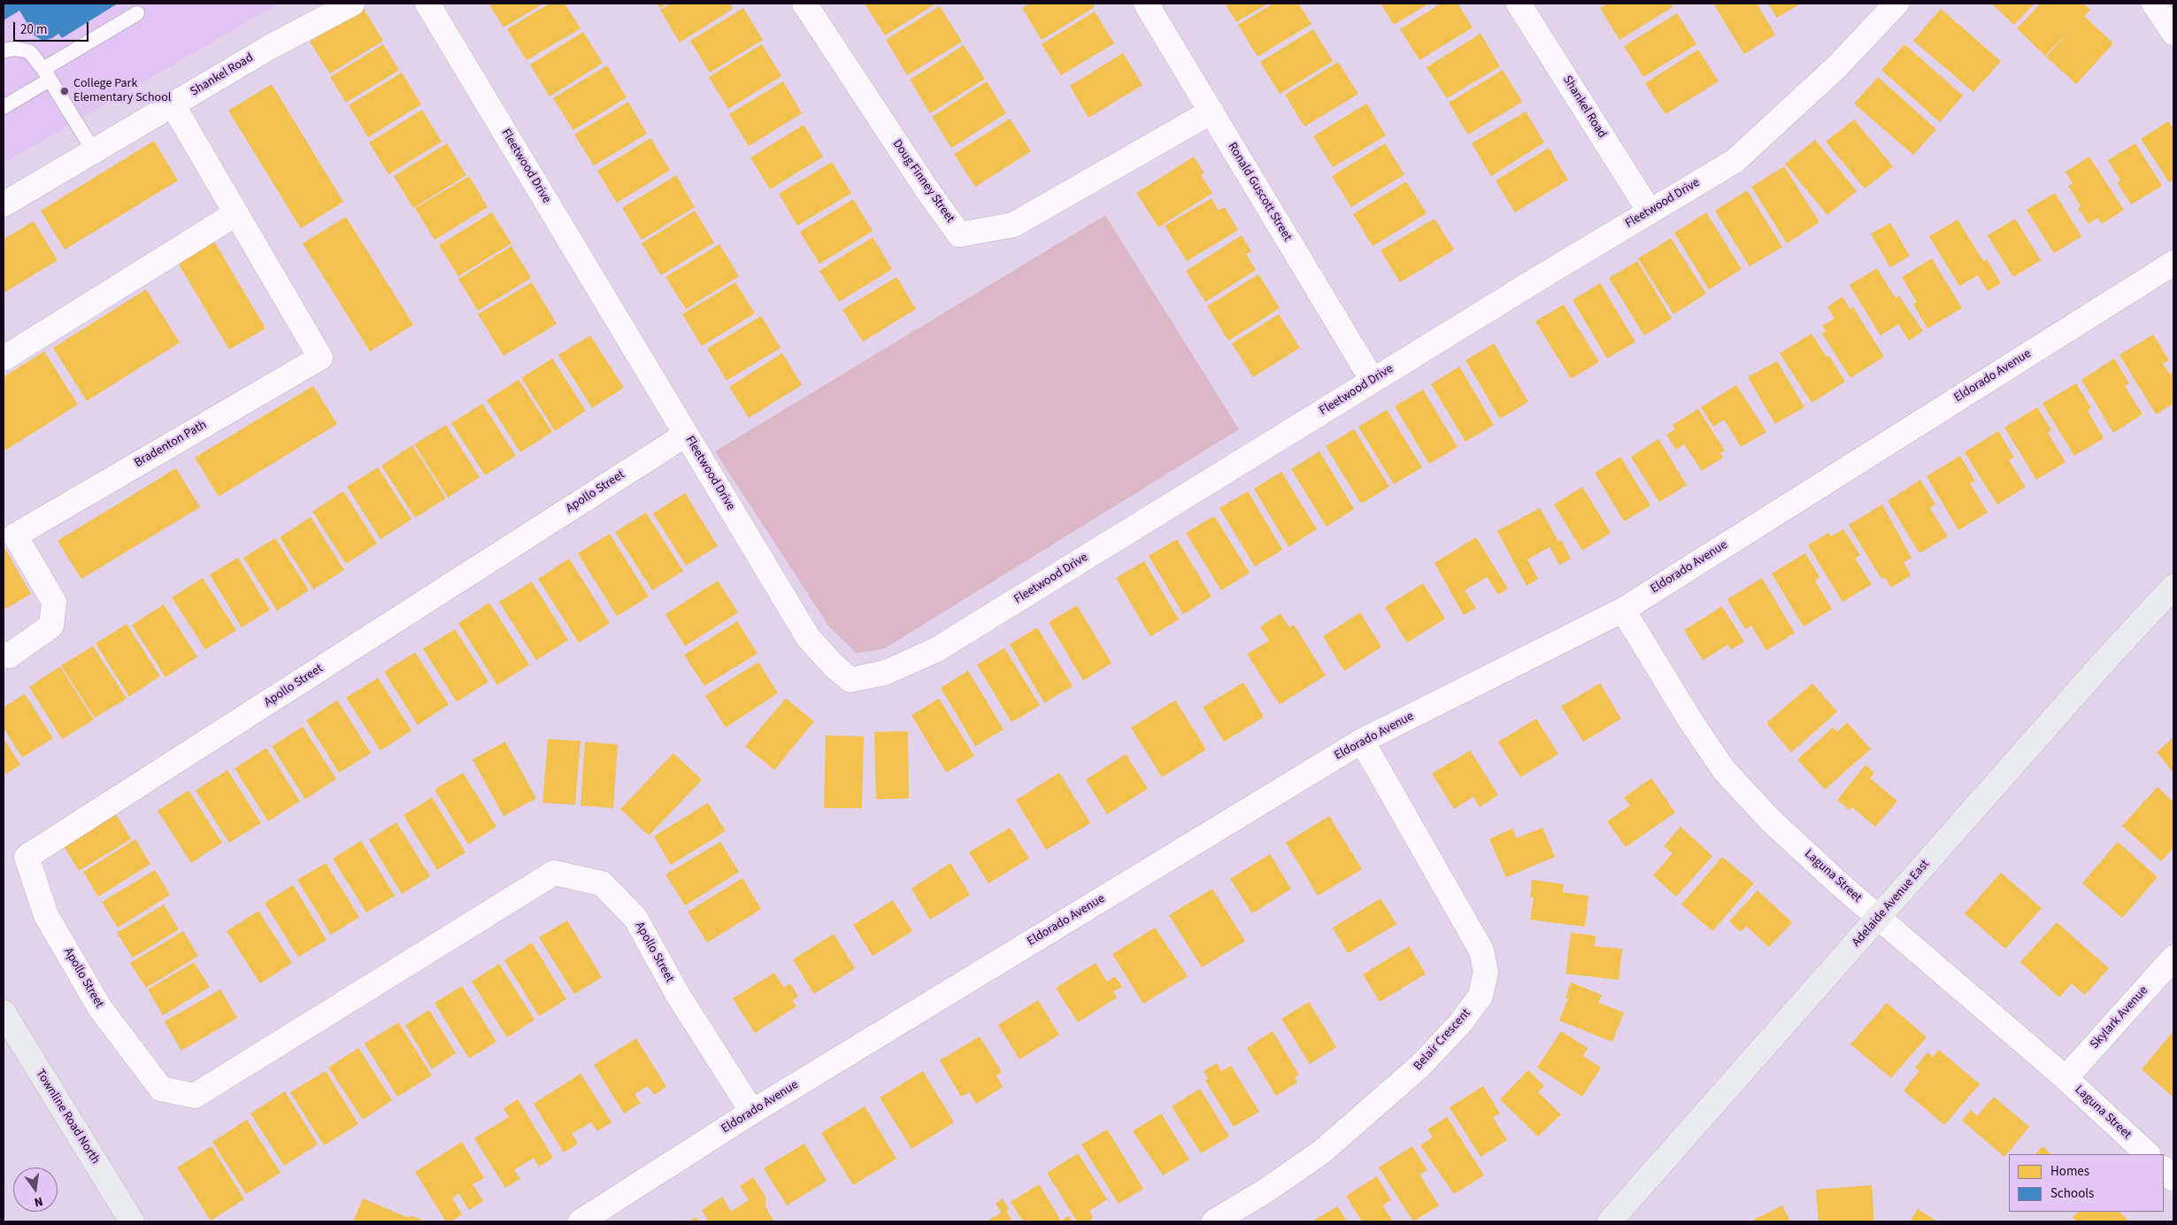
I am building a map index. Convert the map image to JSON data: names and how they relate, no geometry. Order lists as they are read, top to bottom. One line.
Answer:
{"streets":{"main road":["Adelaide Avenue East","Townline Road North"],"street":["Shankel Road","Fleetwood Drive","Doug Finney Street","Ronald Guscott Street","Eldorado Avenue","Bradenton Path","Apollo Street","Laguna Street","Skylark Avenue","Belair Crescent"]},"crossings":[["Shankel Road","Fleetwood Drive"],["Shankel Road","Bradenton Path"],["Fleetwood Drive","Ronald Guscott Street"],["Fleetwood Drive","Apollo Street"],["Doug Finney Street","Ronald Guscott Street"],["Eldorado Avenue","Apollo Street"],["Eldorado Avenue","Laguna Street"],["Eldorado Avenue","Belair Crescent"],["Laguna Street","Adelaide Avenue East"],["Laguna Street","Skylark Avenue"]],"places":["College Park Elementary School"],"legend":["Homes","Schools"],"scale_bar":"20 m","north":"bottom"}
